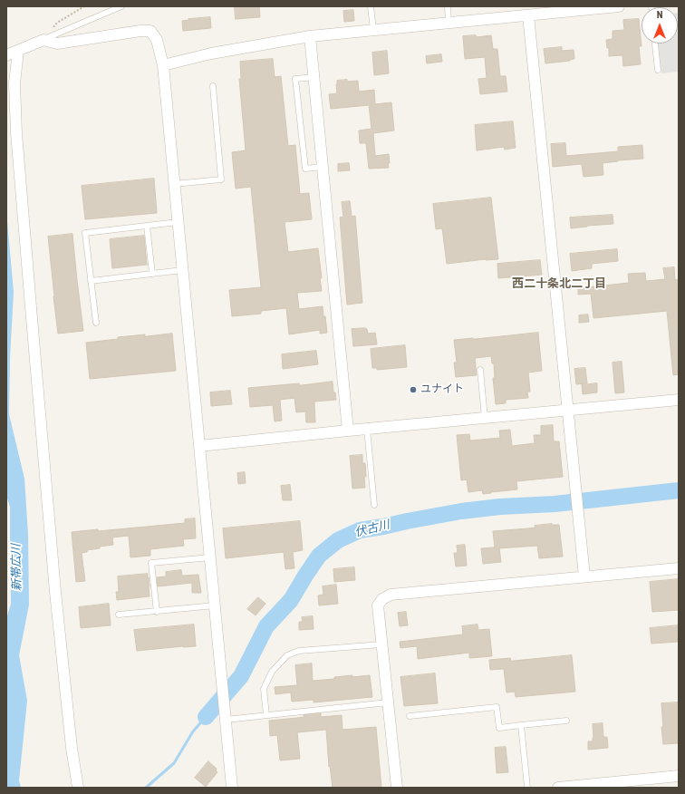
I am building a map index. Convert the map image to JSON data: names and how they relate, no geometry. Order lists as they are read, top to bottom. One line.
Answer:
{"districts":["西二十条北二丁目"],"water":["伏古川","新帯広川"],"places":["ユナイト"],"north":"top"}
